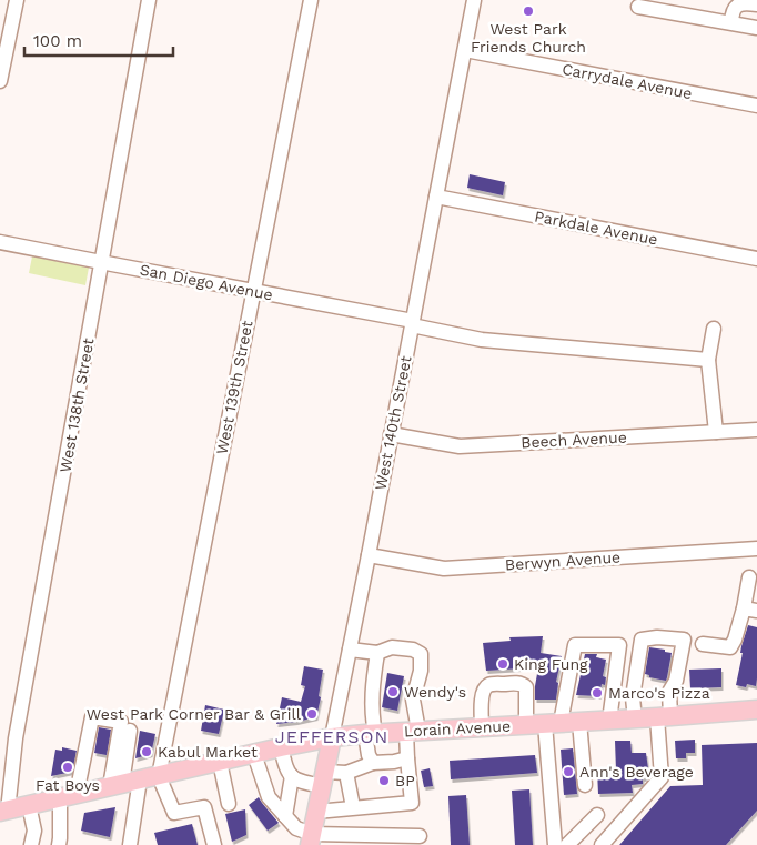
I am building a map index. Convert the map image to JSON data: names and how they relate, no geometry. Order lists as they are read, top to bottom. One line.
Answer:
{"streets":{"main road":["West 140th Street","Lorain Avenue"],"street":["Carrydale Avenue","Parkdale Avenue","San Diego Avenue","West 139th Street","West 138th Street","Beech Avenue","Berwyn Avenue"]},"crossings":[["Carrydale Avenue","West 140th Street"],["Parkdale Avenue","West 140th Street"],["San Diego Avenue","West 139th Street"],["San Diego Avenue","West 138th Street"],["San Diego Avenue","West 140th Street"],["West 139th Street","Lorain Avenue"],["West 138th Street","Lorain Avenue"],["West 140th Street","Beech Avenue"],["West 140th Street","Berwyn Avenue"],["West 140th Street","Lorain Avenue"]],"districts":["JEFFERSON"],"places":["West Park Friends Church","King Fung","Wendy's","Marco's Pizza","West Park Corner Bar & Grill","Kabul Market","Fat Boys","Ann's Beverage","BP"],"scale_bar":"100 m"}
